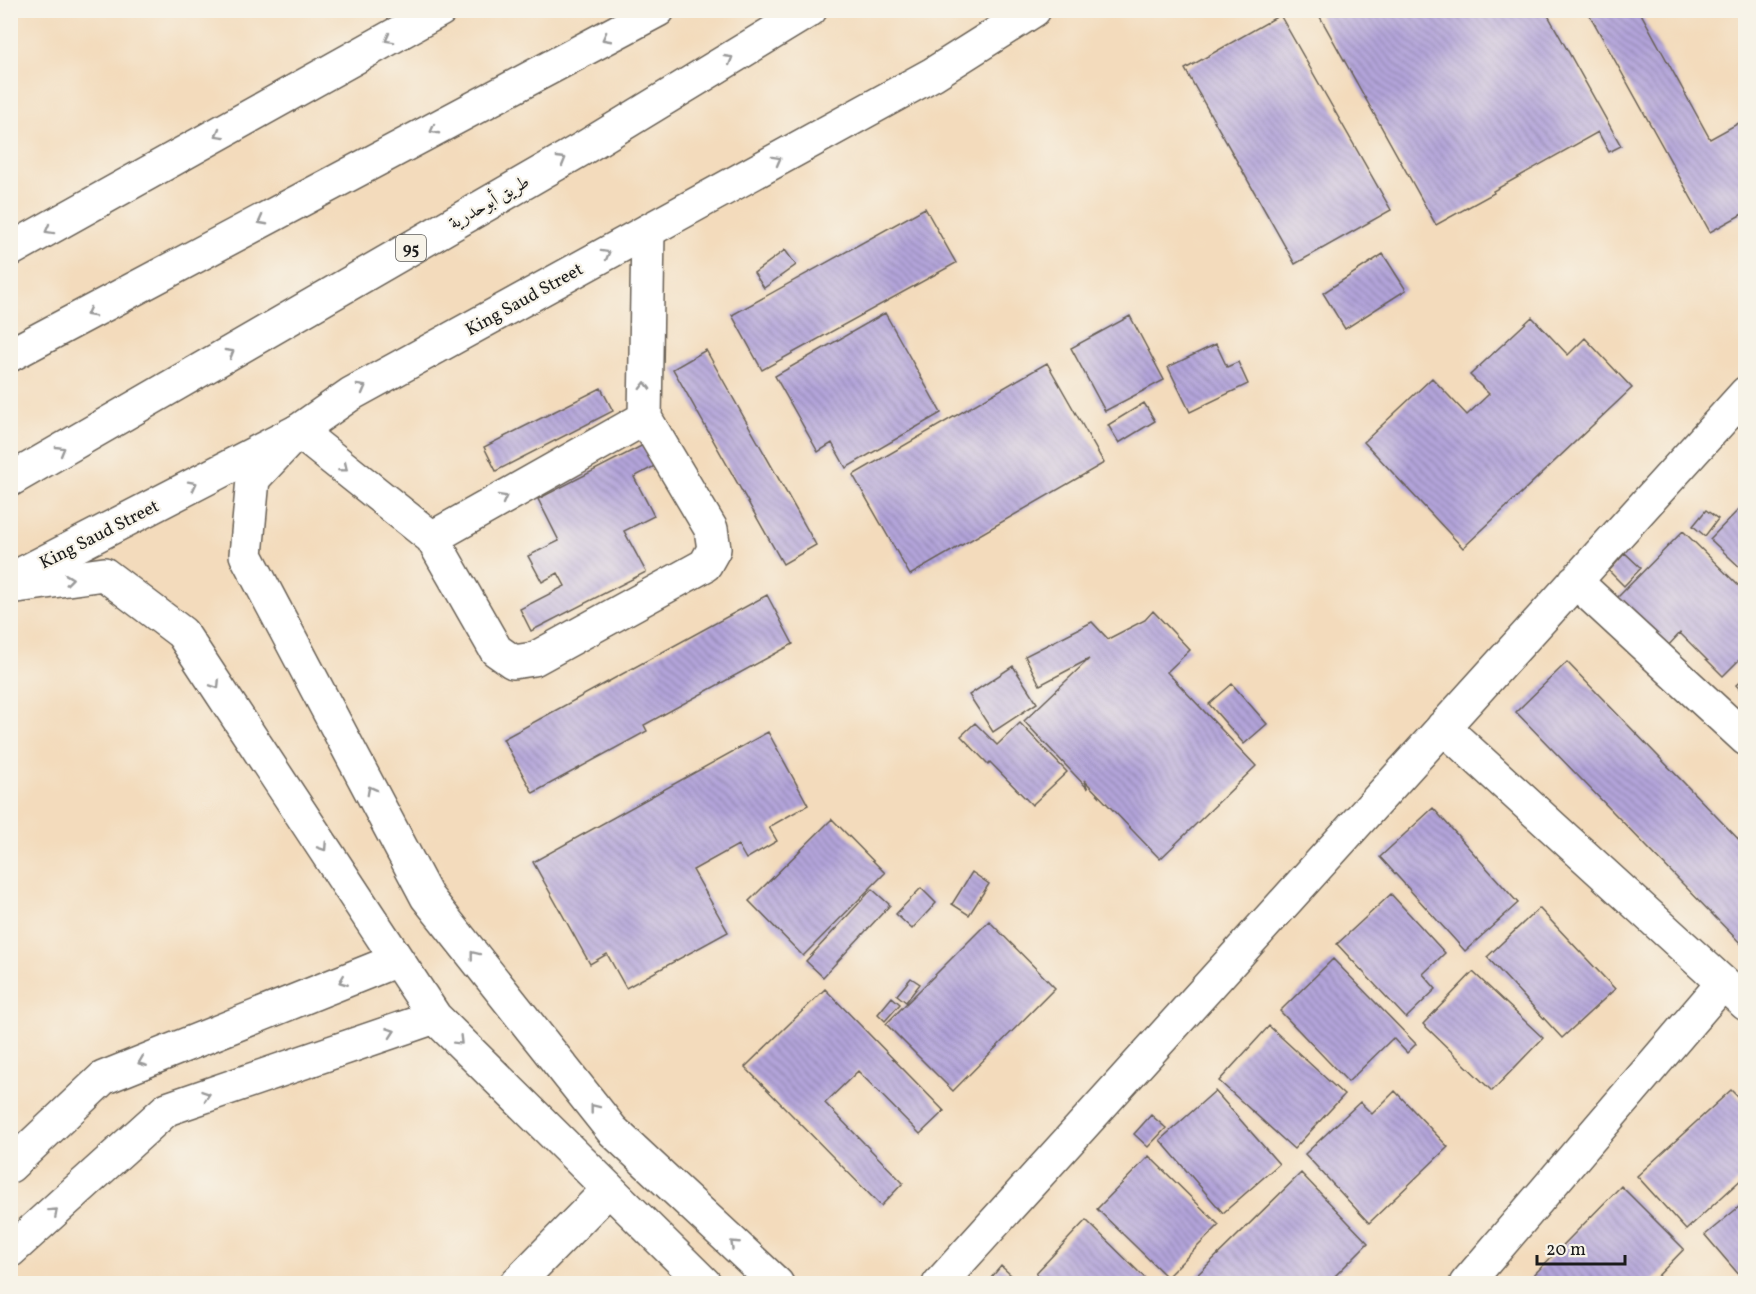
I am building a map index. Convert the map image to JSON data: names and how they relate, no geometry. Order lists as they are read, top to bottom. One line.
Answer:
{"streets":{"main road":["طريق أبوحدرية","95","King Saud Street"]},"scale_bar":"20 m"}
